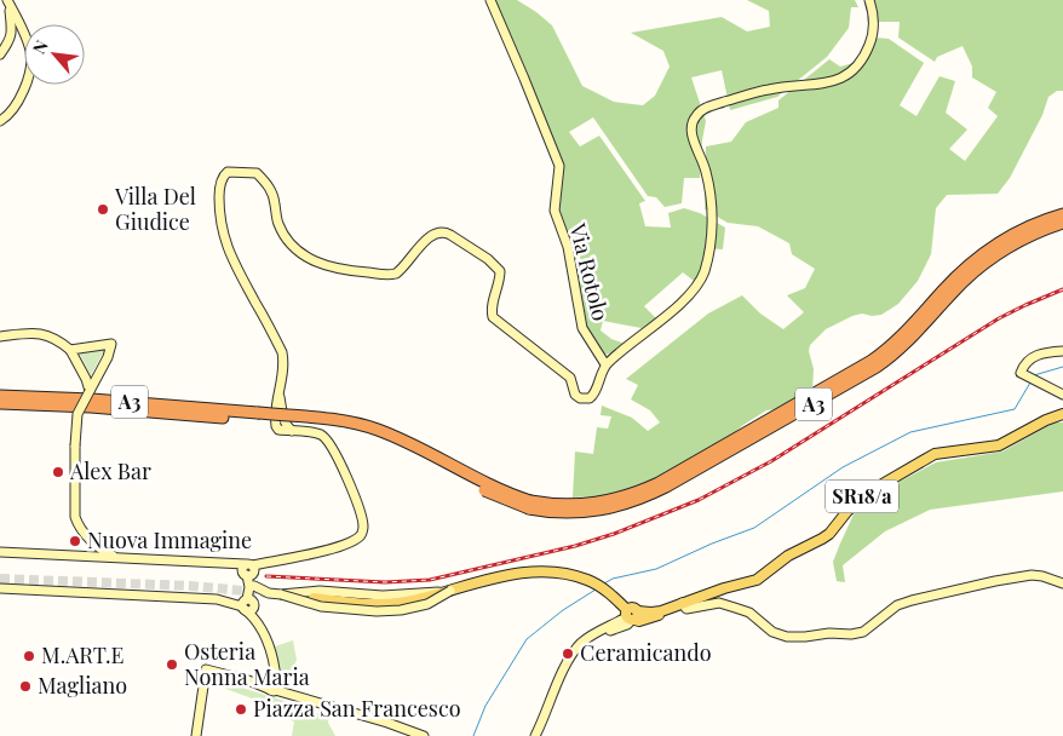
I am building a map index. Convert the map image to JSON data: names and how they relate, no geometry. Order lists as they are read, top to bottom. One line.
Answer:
{"streets":{"highway":["A3"],"main road":["SR18/a"],"street":["Via Rotolo"]},"places":["Villa Del Giudice","Alex Bar","Nuova Immagine","Ceramicando","M.ART.E","Osteria Nonna Maria","Magliano","Piazza San Francesco"],"north":"top left"}
